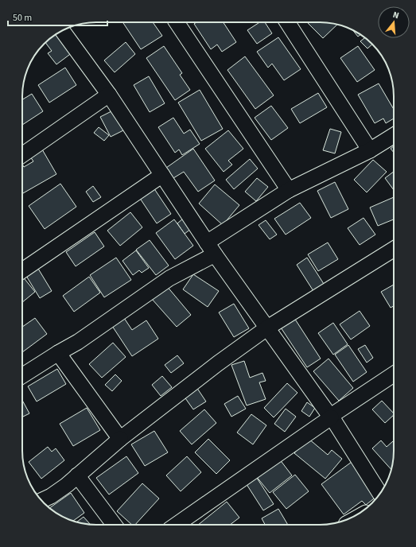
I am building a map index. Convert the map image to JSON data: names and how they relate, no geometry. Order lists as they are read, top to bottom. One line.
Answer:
{"scale_bar":"50 m","north":"top"}
